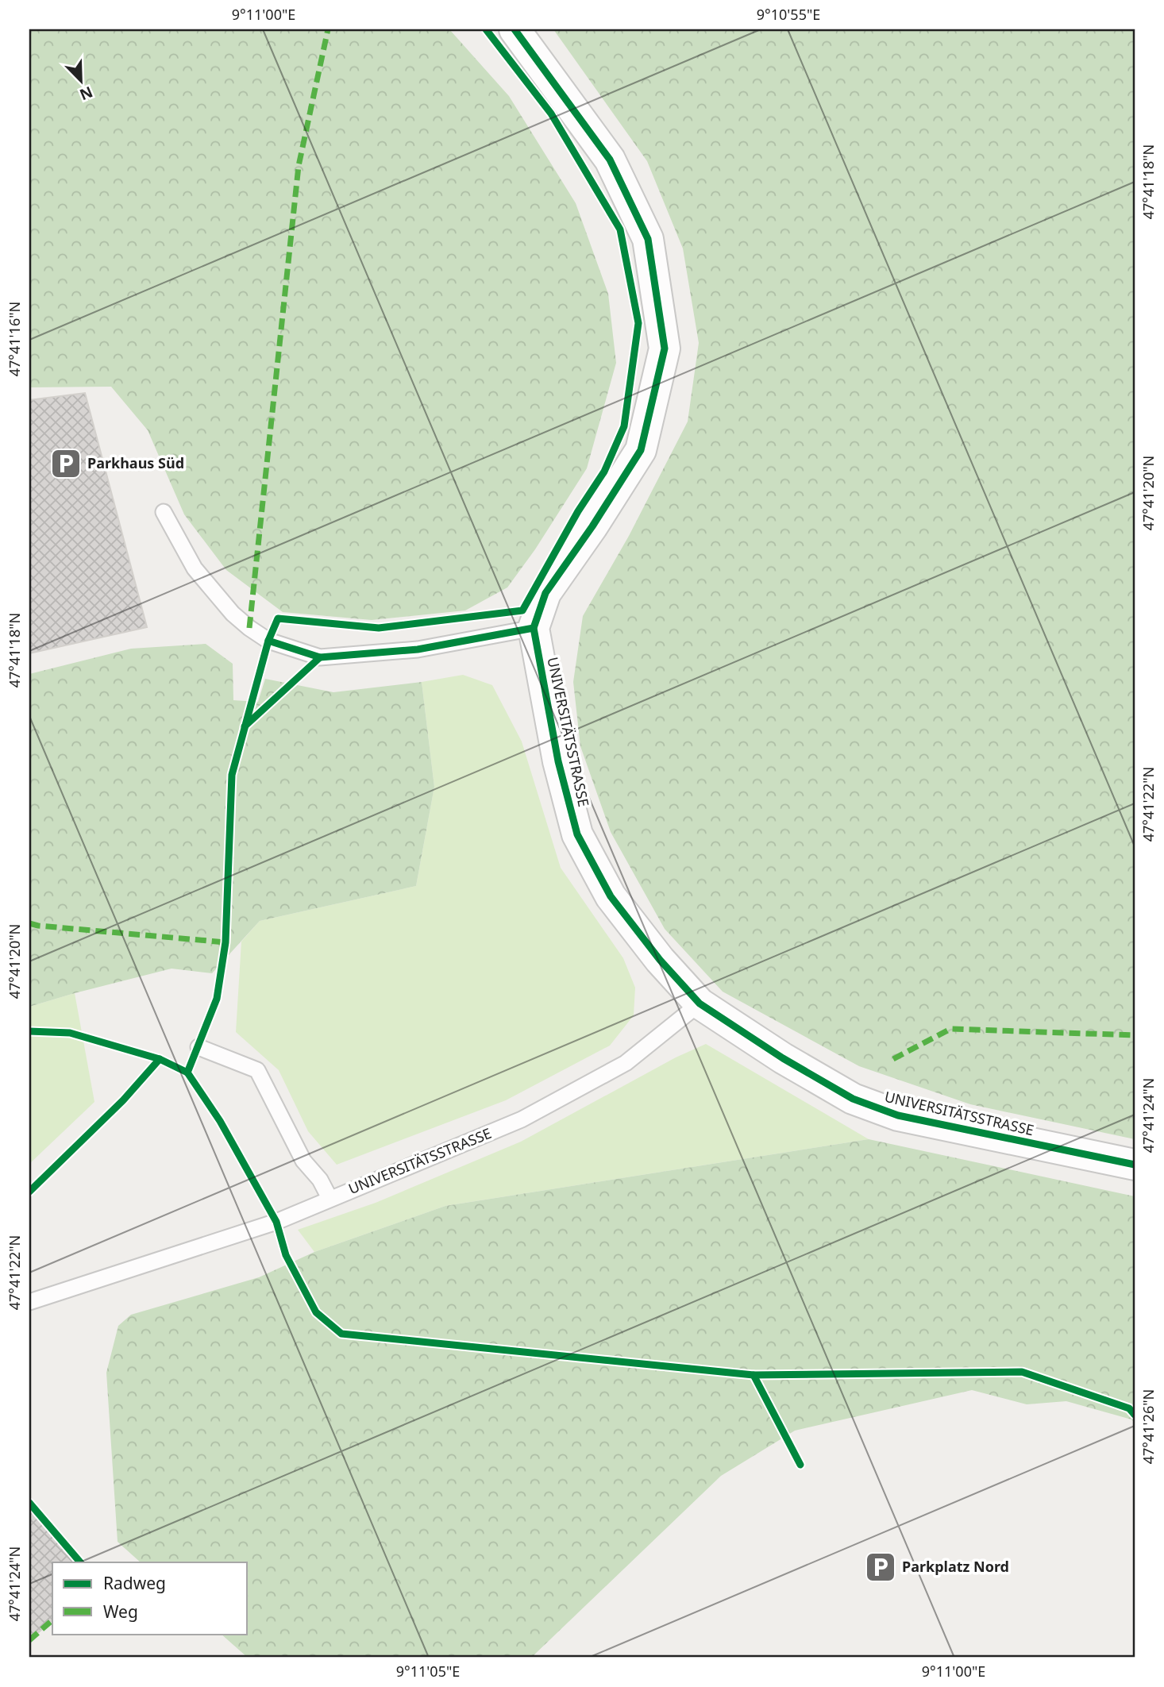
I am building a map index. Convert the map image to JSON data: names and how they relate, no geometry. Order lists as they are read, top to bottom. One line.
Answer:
{"streets":{"street":["UNIVERSITÄTSSTRASSE"]},"places":{"parking":["Parkhaus Süd","Parkplatz Nord"]},"legend":["Radweg","Weg"],"north":"bottom right","coordinates":["9°11'00\"E","9°10'55\"E","47°41'18\"N","47°41'16\"N","47°41'20\"N","47°41'22\"N","47°41'24\"N","47°41'26\"N","9°11'05\"E"]}
